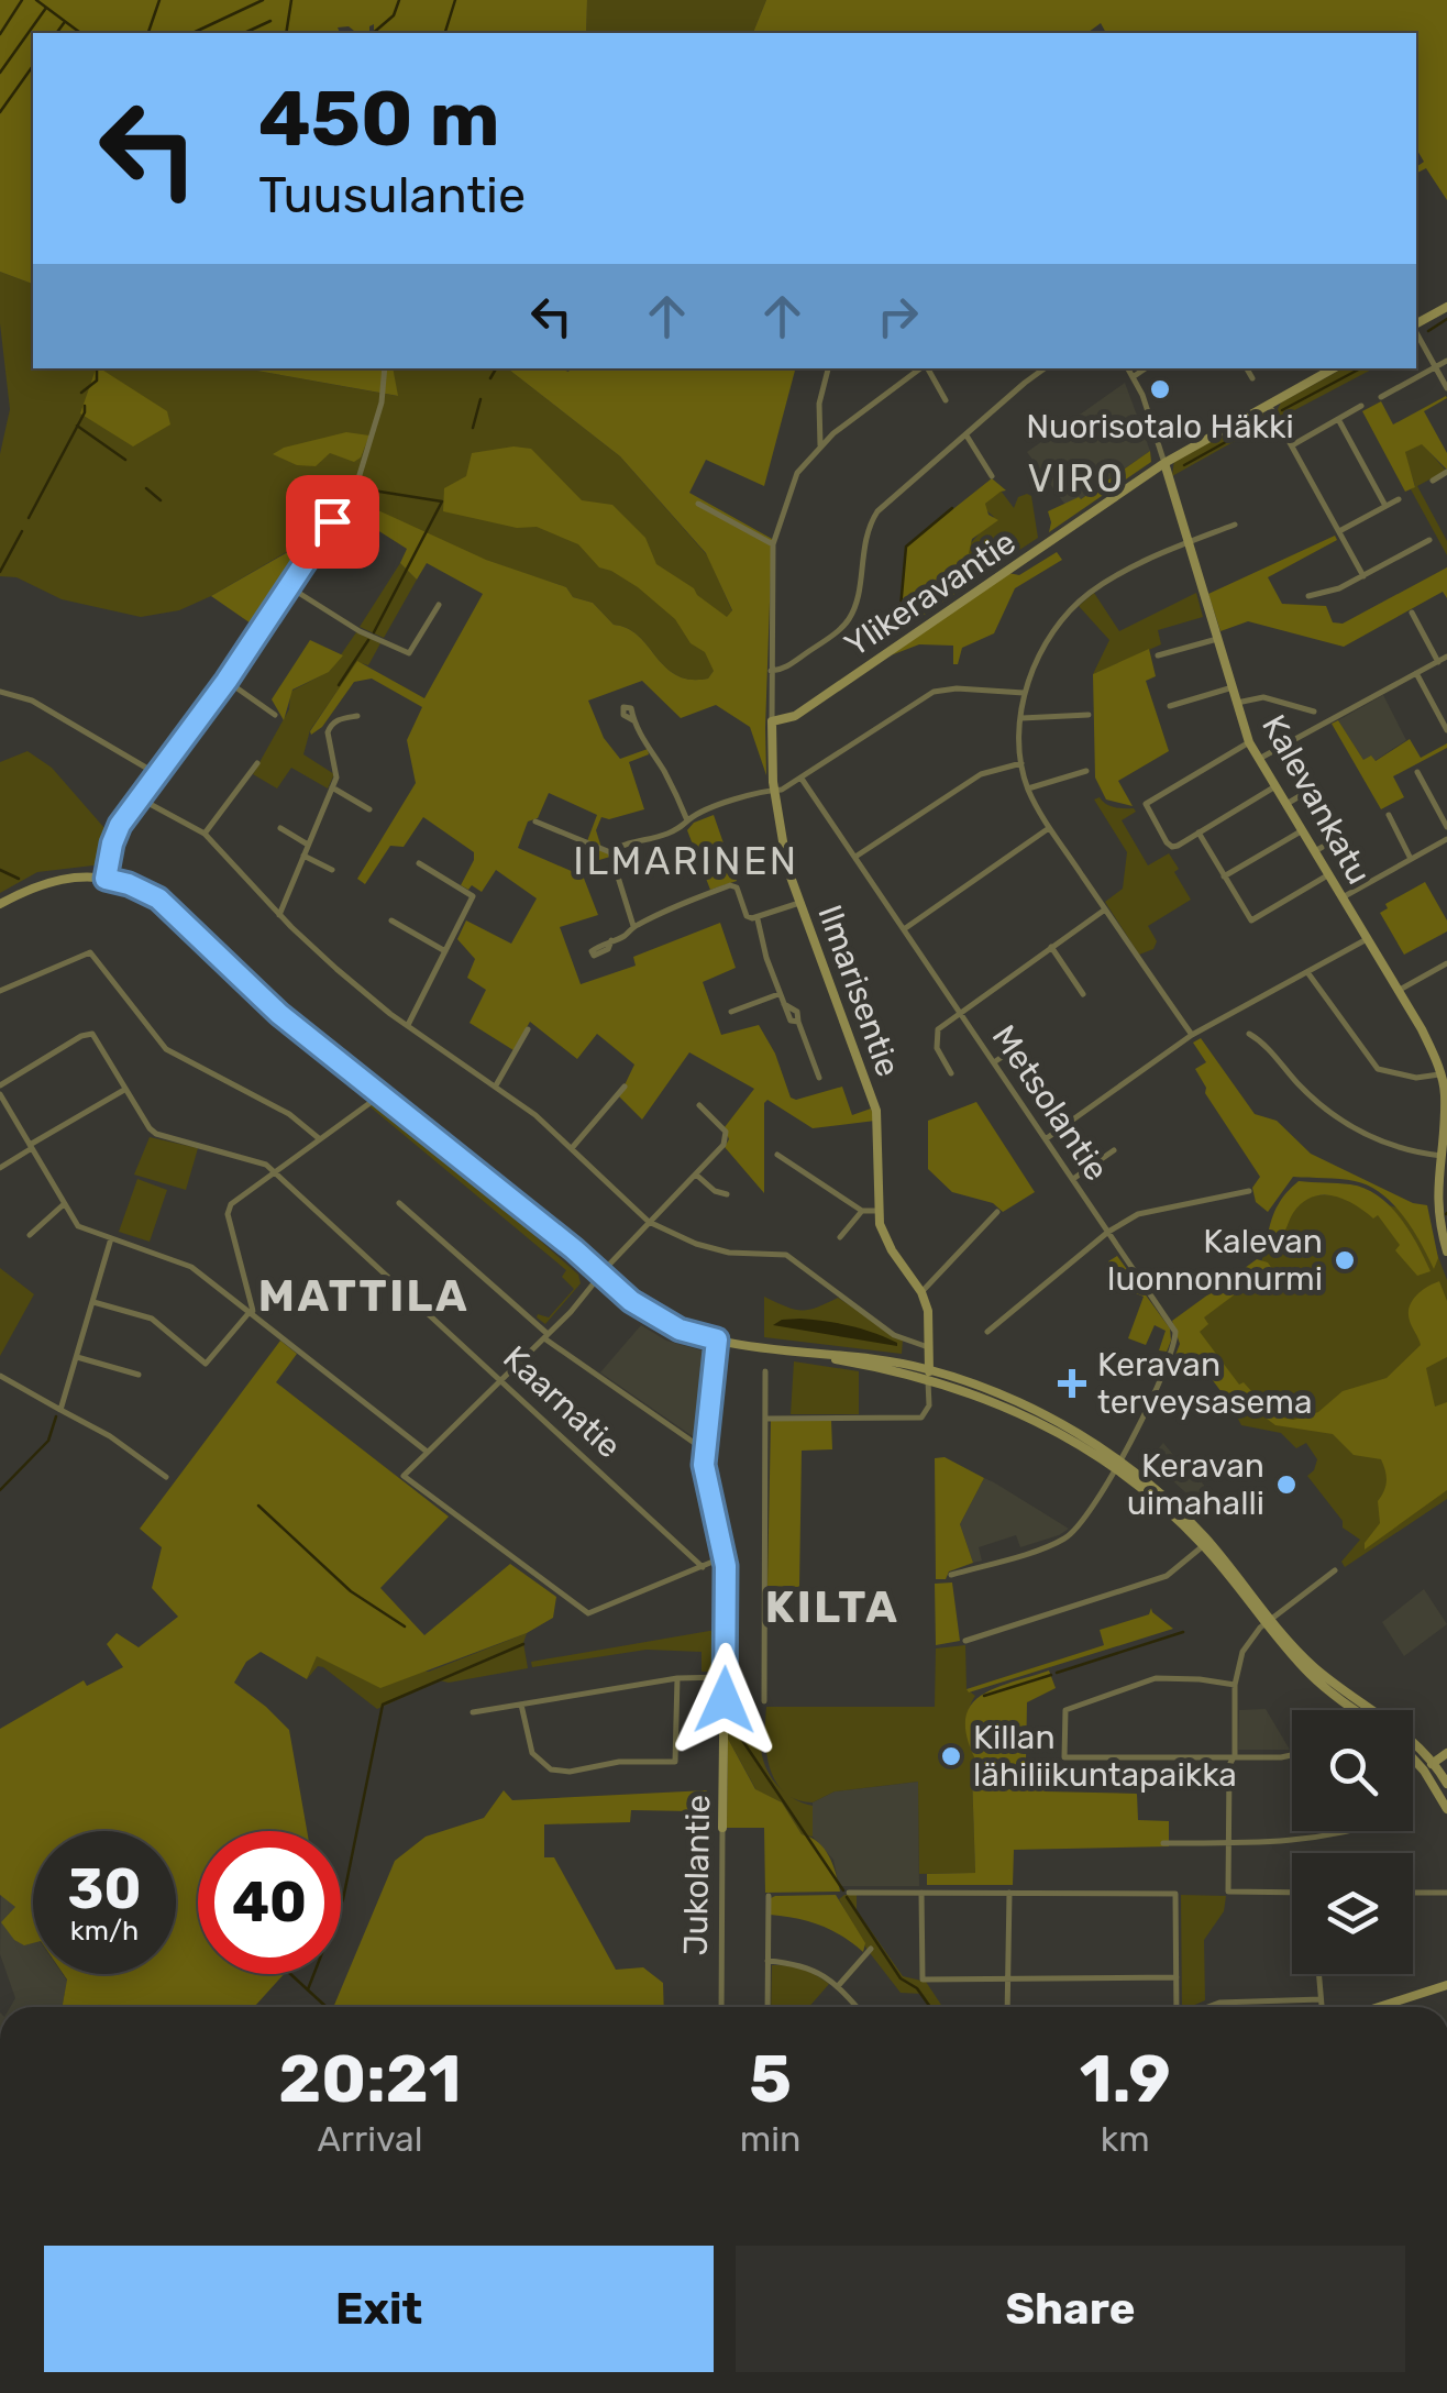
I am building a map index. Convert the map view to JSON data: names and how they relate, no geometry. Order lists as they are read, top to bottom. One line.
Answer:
{"streets":{"street":["Ylikeravantie","Kalevankatu","Ilmarisentie","Metsolantie","Kaarnatie","Jukolantie"]},"crossings":[["Ylikeravantie","Kalevankatu"],["Ylikeravantie","Ilmarisentie"]],"districts":["VIRO","ILMARINEN","MATTILA","KILTA"],"places":{"other":["Nuorisotalo Häkki","Kalevan luonnonnurmi","Keravan uimahalli","Killan lähiliikuntapaikka"],"health":["Keravan terveysasema"]},"page":{"turn":["450 m","Tuusulantie"],"speed":"30 km/h","limit":"40","eta":["20:21","Arrival","5","min","1.9","km"],"buttons":["Exit","Share"]}}
